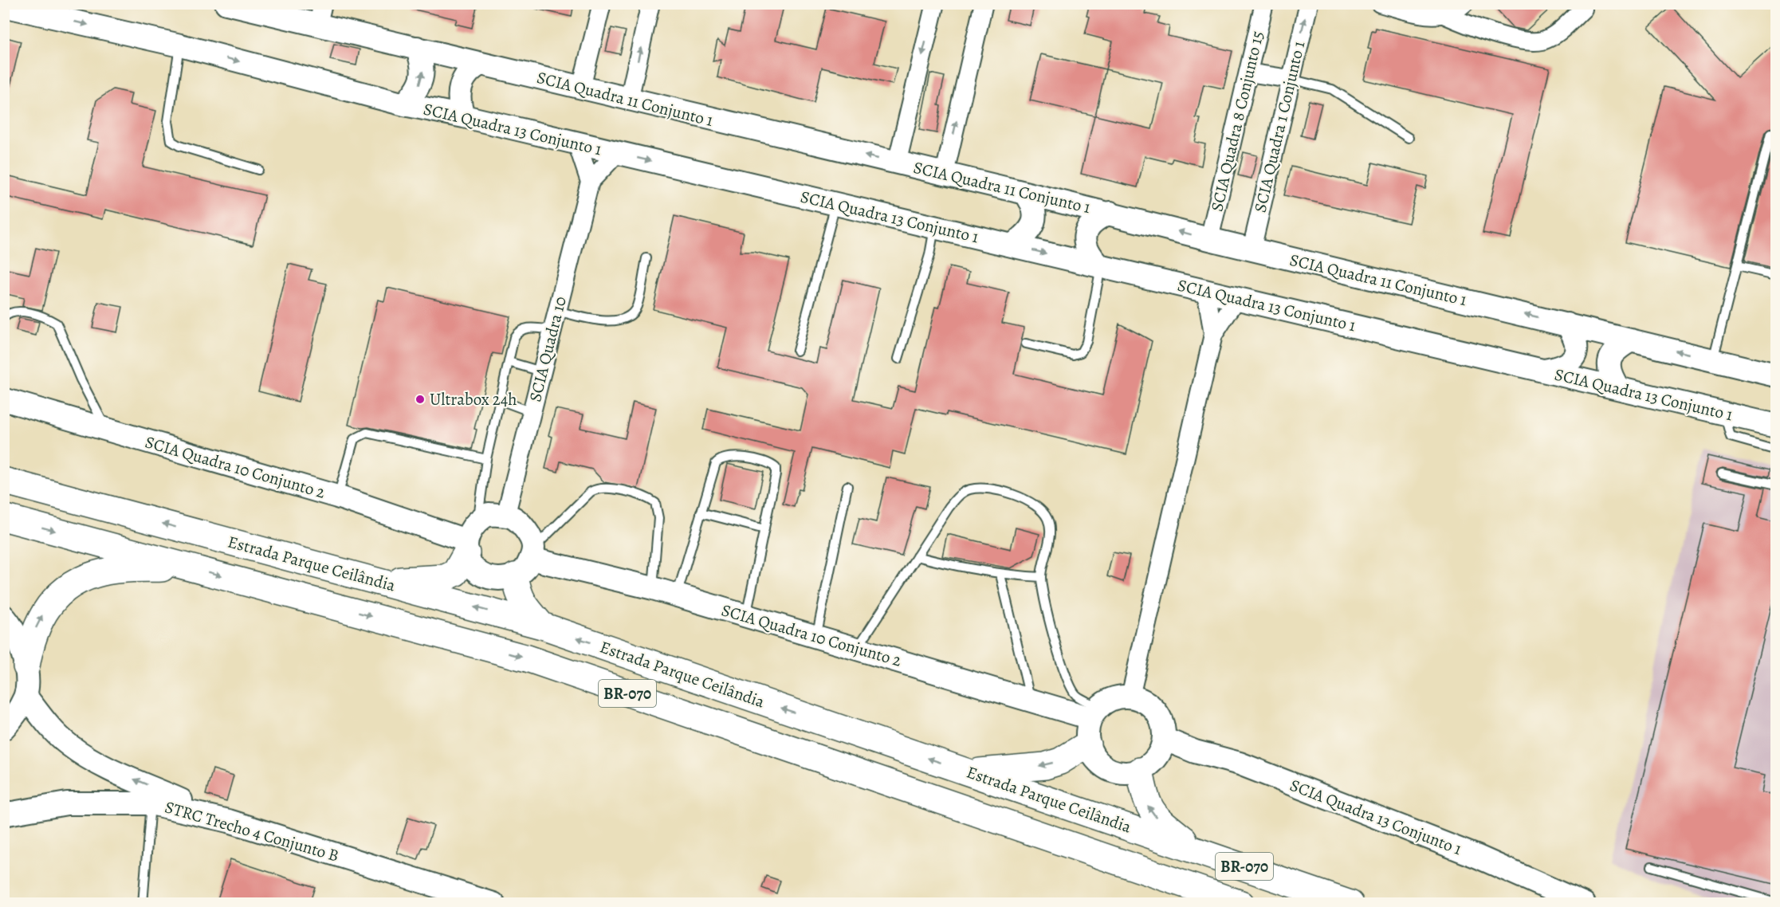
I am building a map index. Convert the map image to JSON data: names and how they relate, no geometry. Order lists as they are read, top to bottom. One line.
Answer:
{"streets":{"highway":["Estrada Parque Ceilândia","BR-070"],"street":["SCIA Quadra 11 Conjunto 1","SCIA Quadra 8 Conjunto 15","SCIA Quadra 1 Conjunto 1","SCIA Quadra 13 Conjunto 1","SCIA Quadra 10","SCIA Quadra 10 Conjunto 2","STRC Trecho 4 Conjunto B"]},"crossings":[["SCIA Quadra 11 Conjunto 1","SCIA Quadra 8 Conjunto 15"],["SCIA Quadra 11 Conjunto 1","SCIA Quadra 1 Conjunto 1"],["SCIA Quadra 13 Conjunto 1","SCIA Quadra 10"],["SCIA Quadra 13 Conjunto 1","SCIA Quadra 10 Conjunto 2"],["SCIA Quadra 10","SCIA Quadra 10 Conjunto 2"]],"one_way":["SCIA Quadra 11 Conjunto 1"],"places":["Ultrabox 24h"]}
